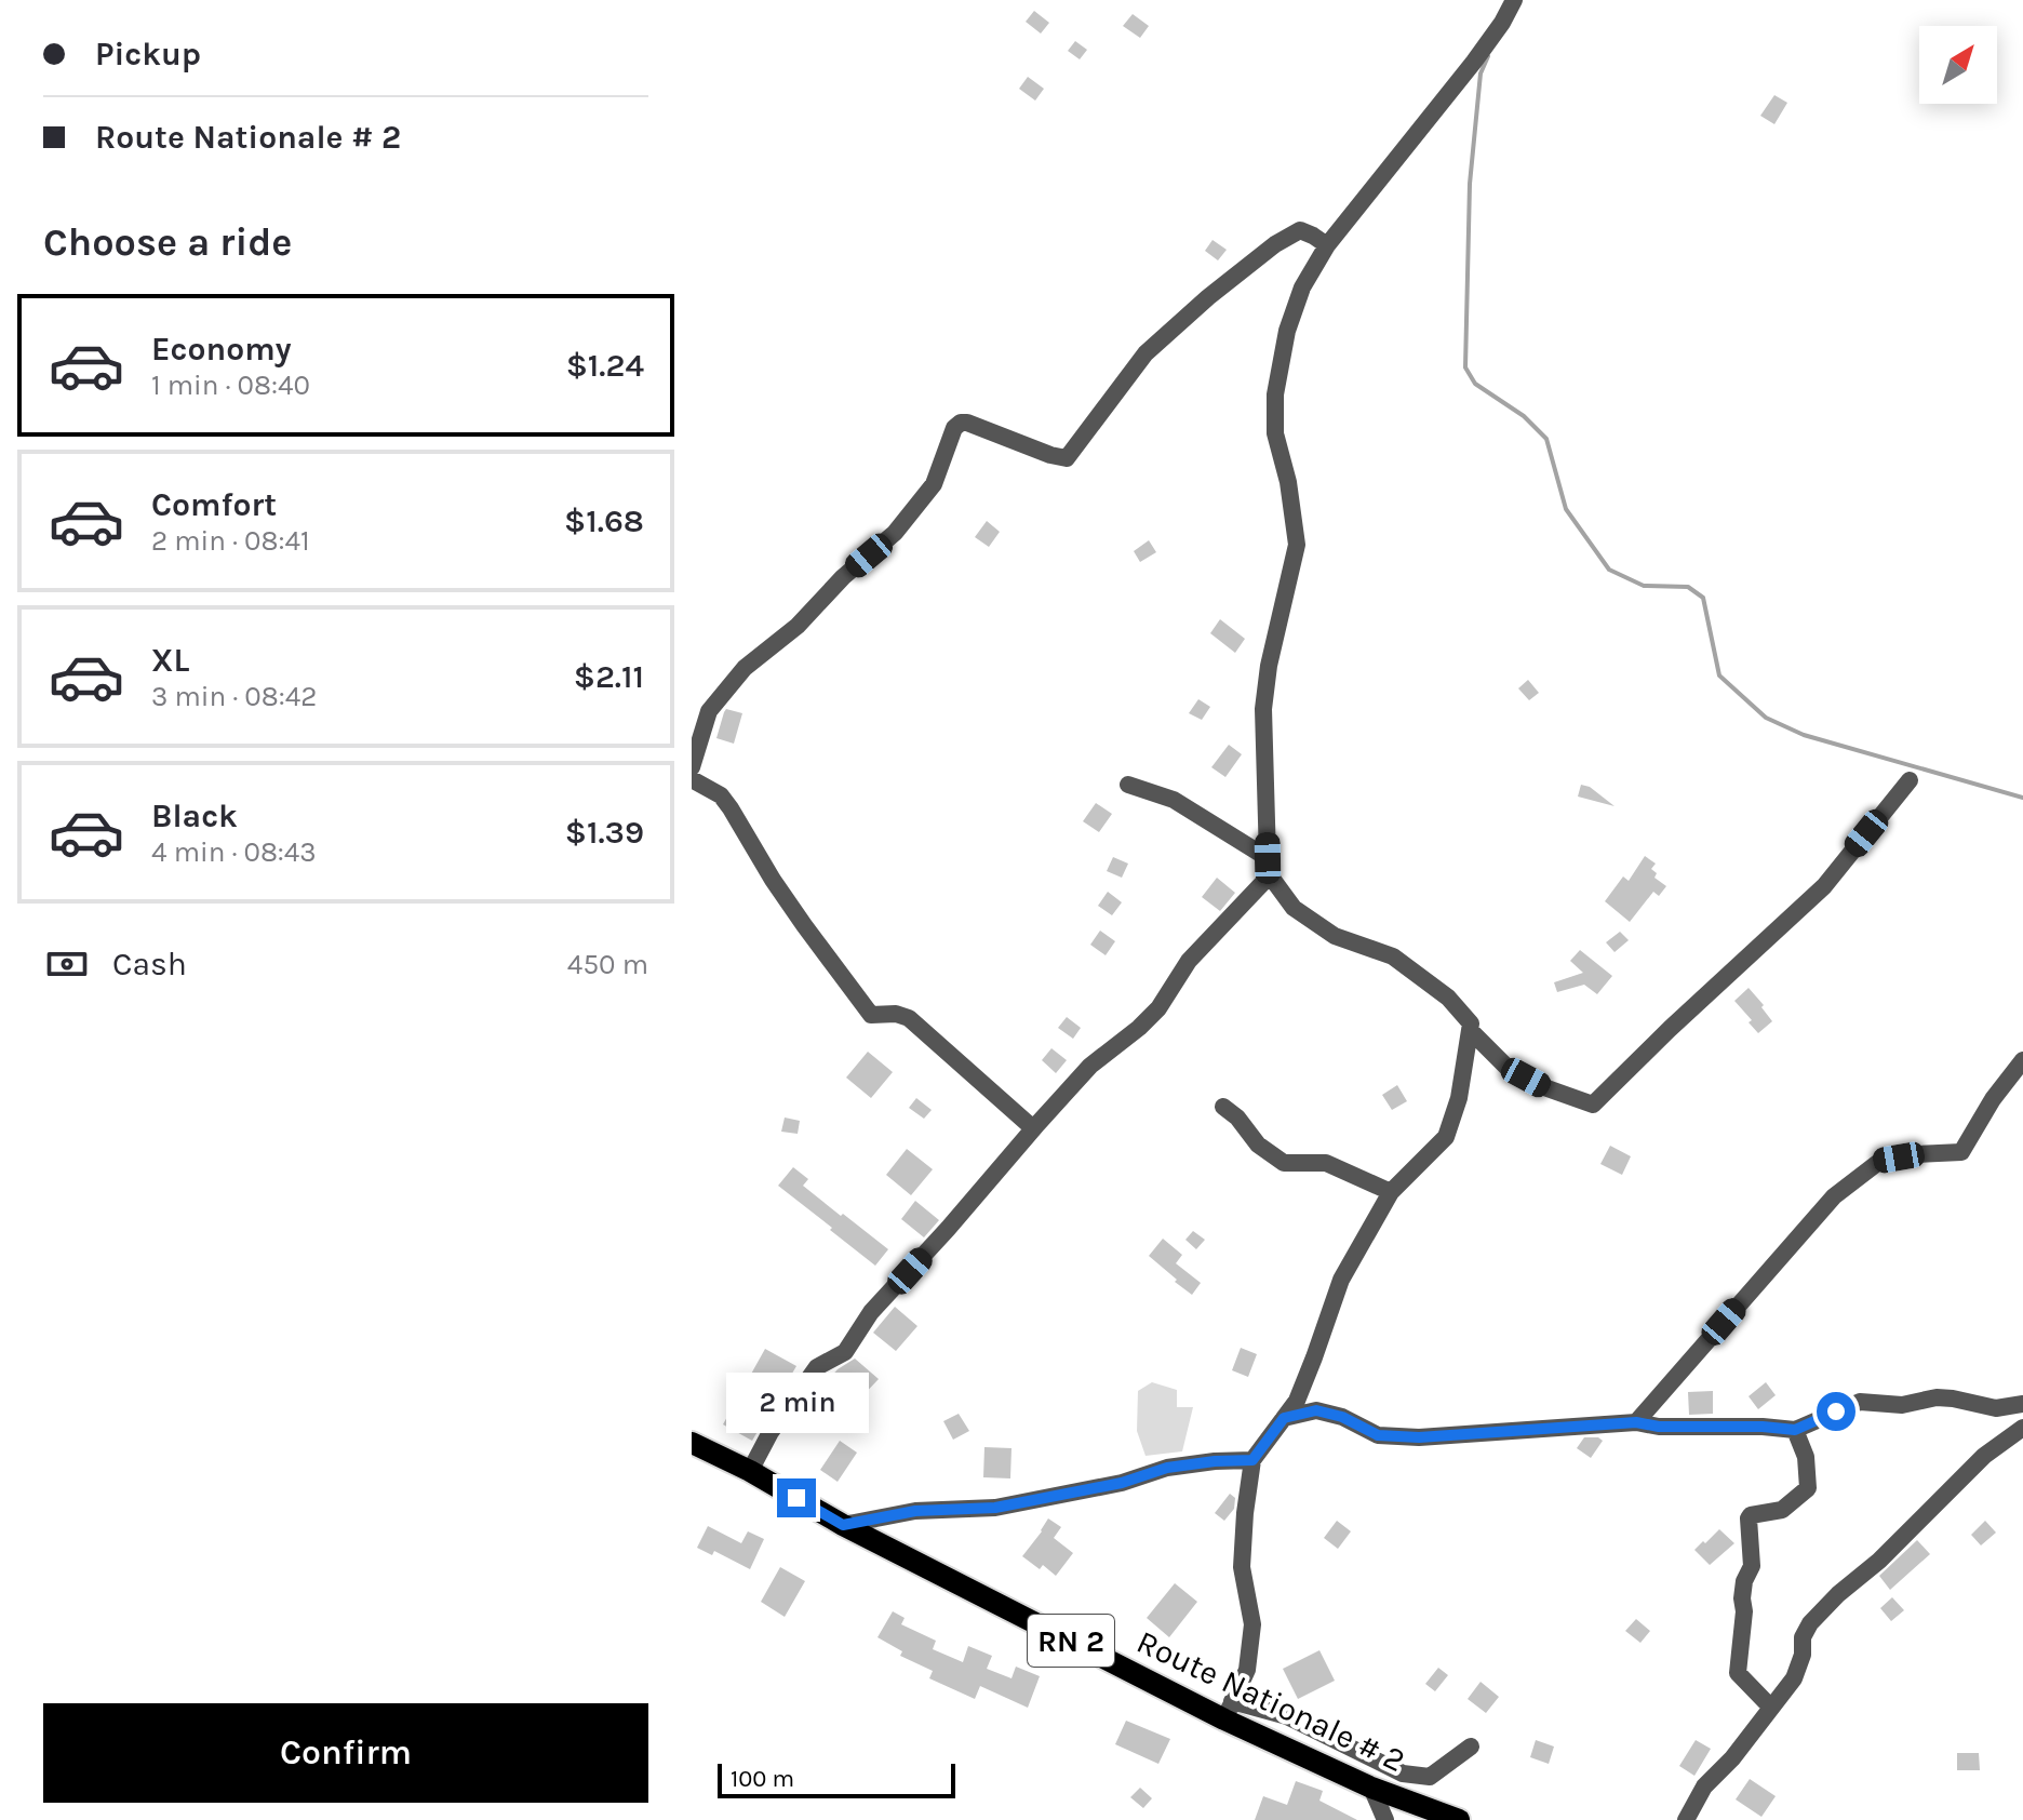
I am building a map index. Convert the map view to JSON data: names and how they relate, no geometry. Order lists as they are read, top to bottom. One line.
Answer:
{"streets":{"main road":["RN 2","Route Nationale # 2"]},"scale_bar":"100 m","north":"top right","page":{"banner":["Pickup","Route Nationale # 2"],"heading":"Choose a ride","list":[{"name":"Economy","note":"1 min · 08:40","value":"$1.24"},{"name":"Comfort","note":"2 min · 08:41","value":"$1.68"},{"name":"XL","note":"3 min · 08:42","value":"$2.11"},{"name":"Black","note":"4 min · 08:43","value":"$1.39"}],"pay":["Cash","450 m"],"bubble":"2 min","buttons":"Confirm","scale":"100 m"}}
